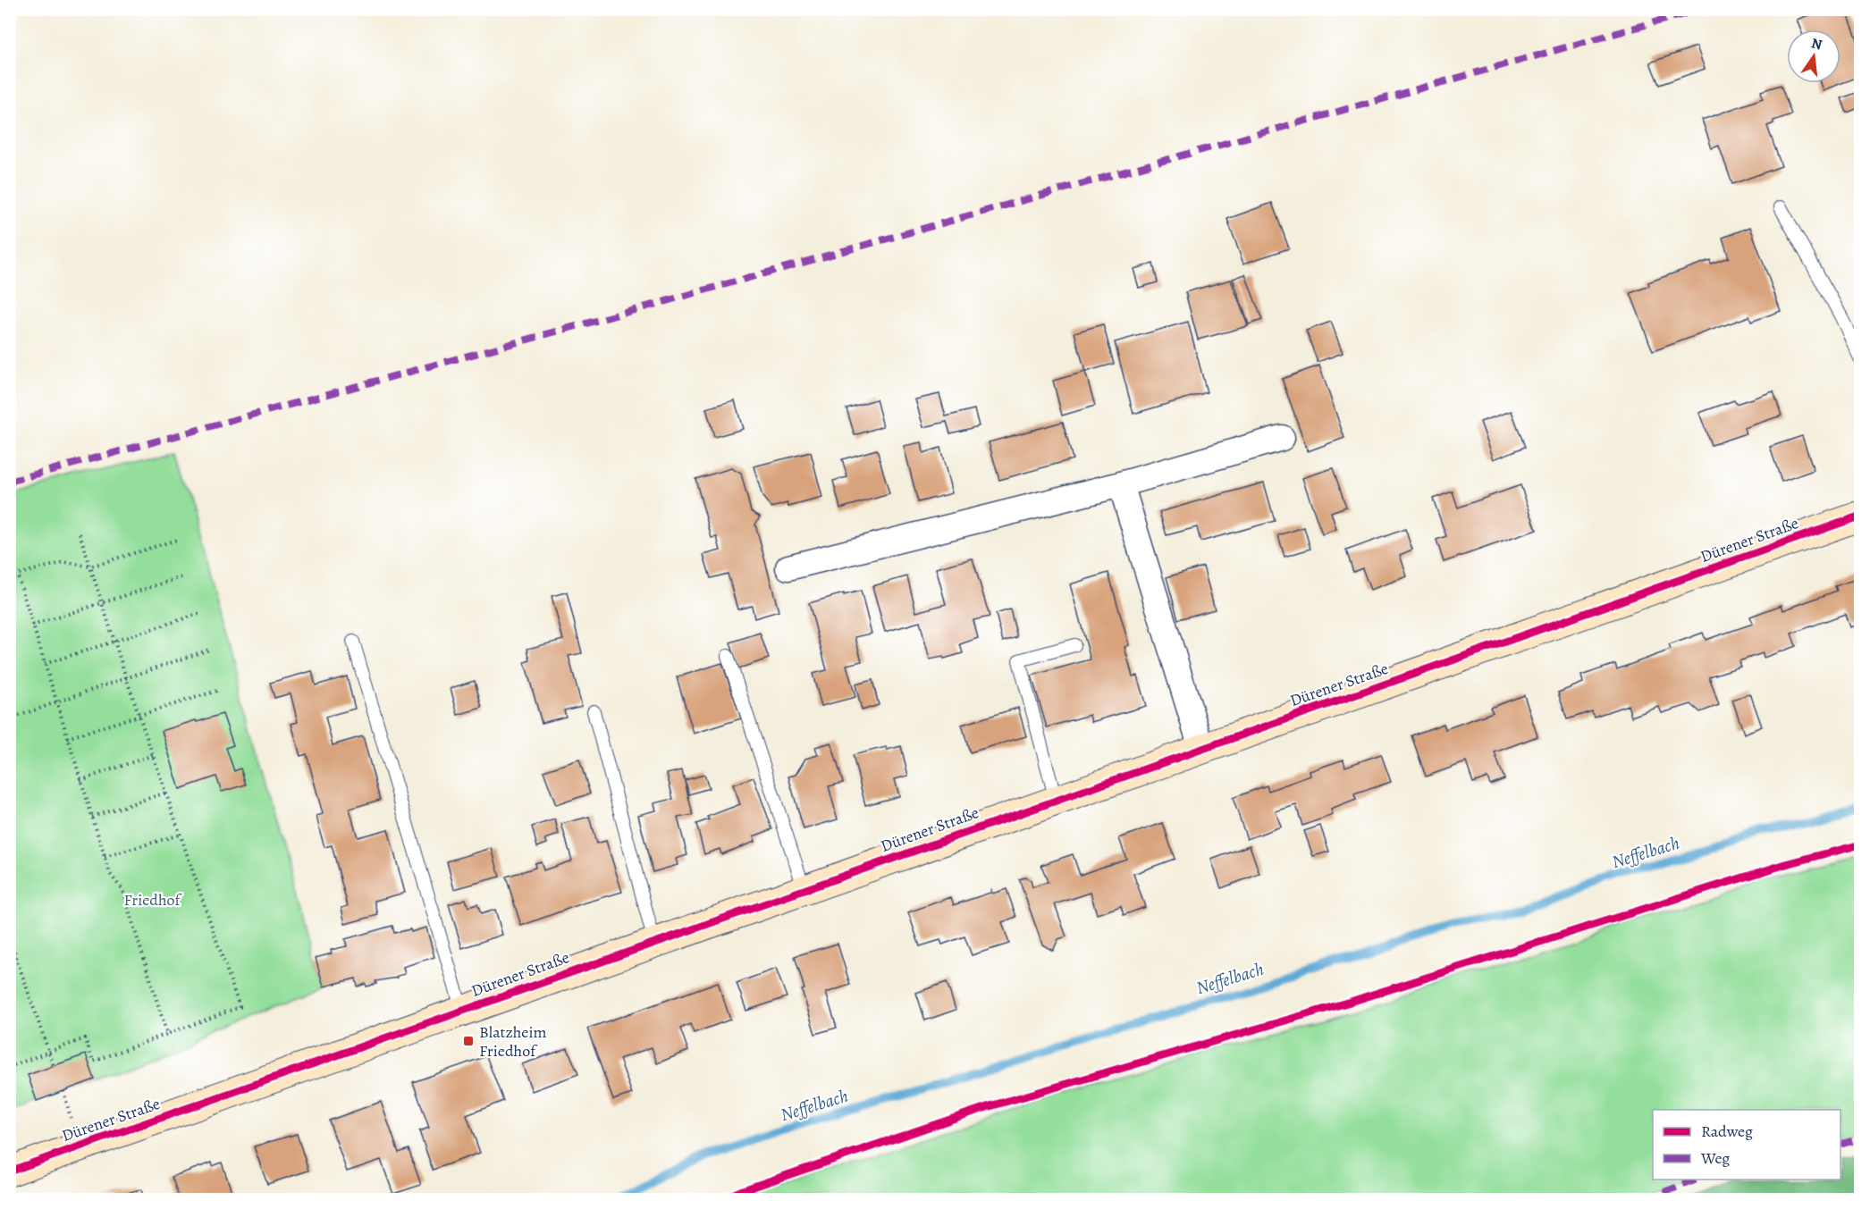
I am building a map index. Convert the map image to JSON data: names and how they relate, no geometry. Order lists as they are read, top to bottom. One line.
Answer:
{"streets":{"street":["Dürener Straße"]},"water":["Neffelbach"],"parks":["Friedhof"],"places":{"transit":["Blatzheim Friedhof"]},"legend":["Radweg","Weg"],"north":"top"}
